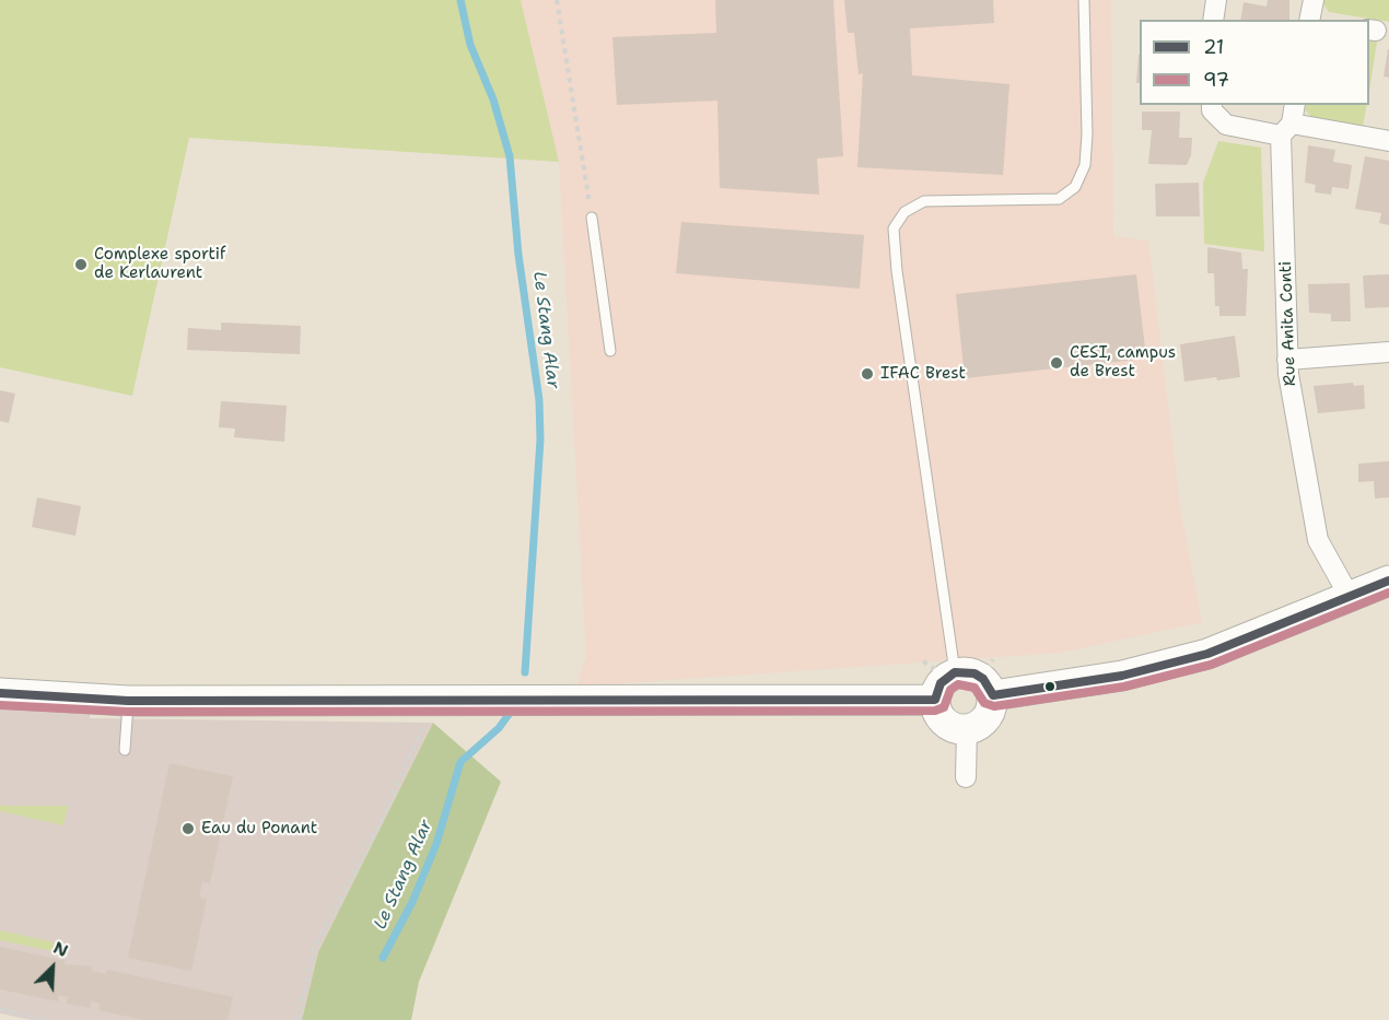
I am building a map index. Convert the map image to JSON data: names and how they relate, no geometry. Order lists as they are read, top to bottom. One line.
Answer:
{"streets":{"street":["Rue Anita Conti"]},"water":["Le Stang Alar"],"places":["Complexe sportif de Kerlaurent","CESI, campus de Brest","IFAC Brest","Eau du Ponant"],"lines":["transit line 21","transit line 97"],"legend":["21","97"],"north":"top right"}
